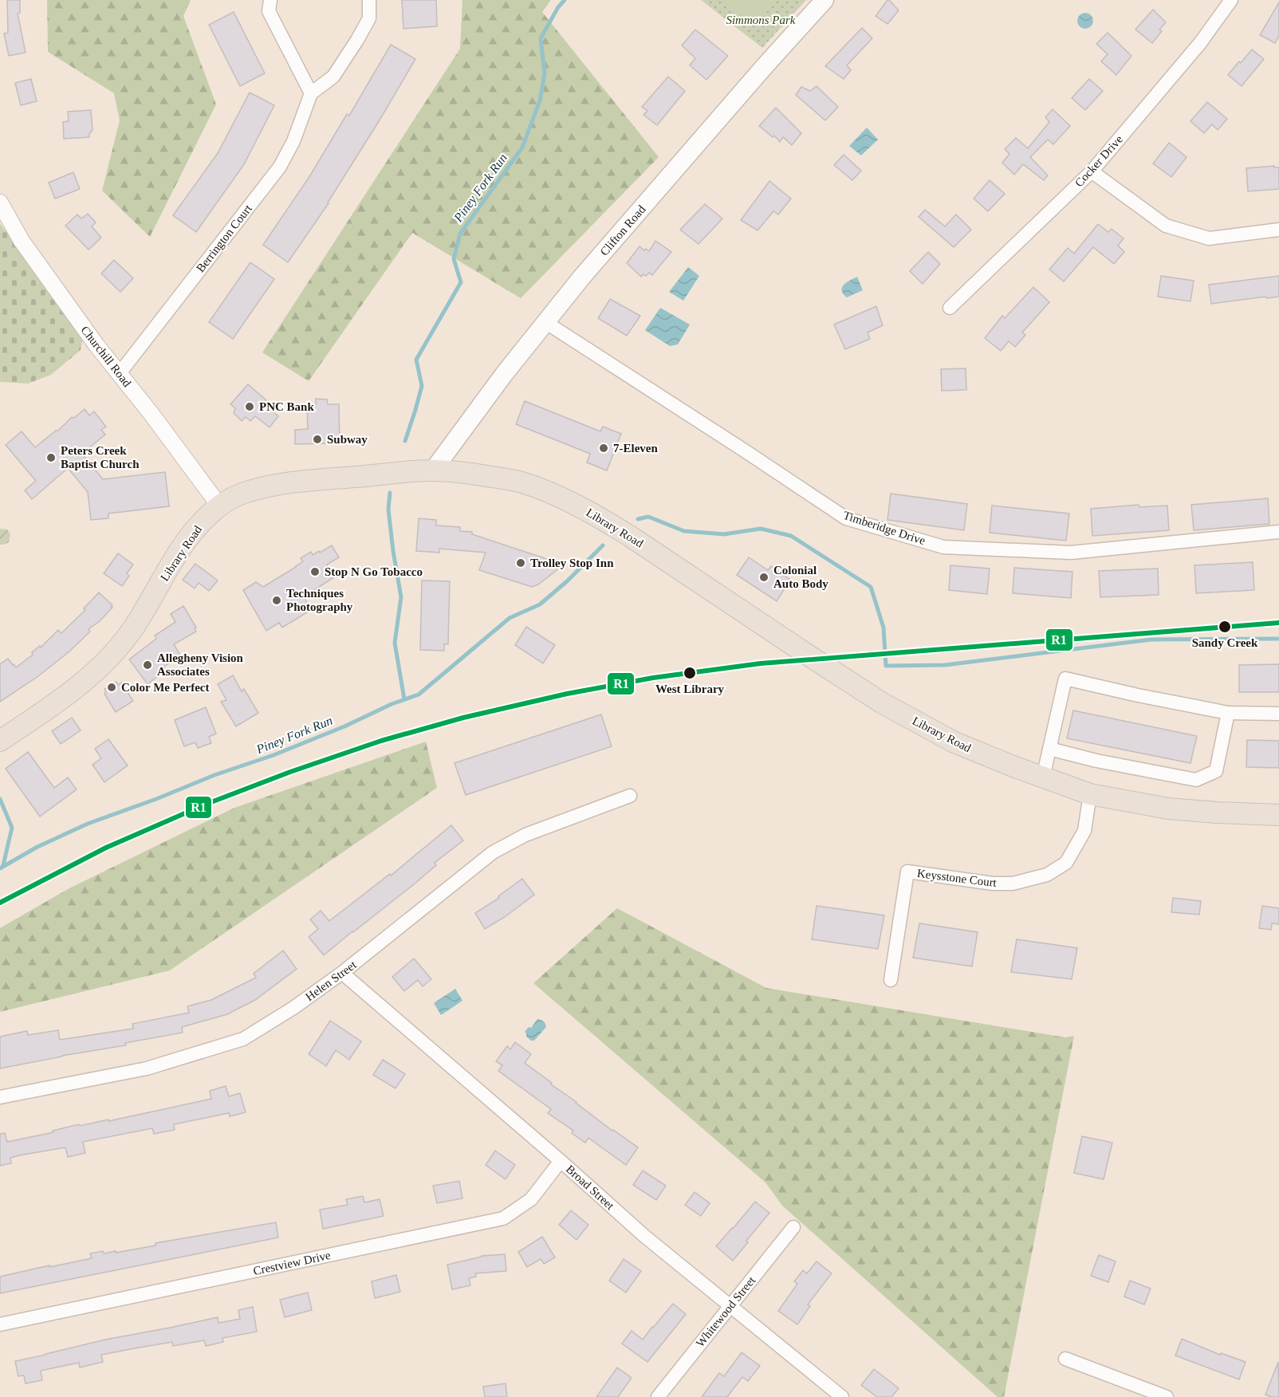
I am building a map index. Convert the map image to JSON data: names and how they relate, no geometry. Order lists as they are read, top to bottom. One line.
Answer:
{"streets":{"main road":["Clifton Road","Library Road"],"street":["Cocker Drive","Berrington Court","Churchill Road","Timberidge Drive","Keysstone Court","Helen Street","Broad Street","Crestview Drive","Whitewood Street"]},"crossings":[["Clifton Road","Library Road"],["Clifton Road","Timberidge Drive"],["Berrington Court","Churchill Road"],["Churchill Road","Library Road"],["Library Road","Keysstone Court"],["Helen Street","Broad Street"],["Broad Street","Crestview Drive"],["Broad Street","Whitewood Street"]],"water":["Piney Fork Run"],"parks":["Simmons Park"],"places":["PNC Bank","Subway","7-Eleven","Peters Creek Baptist Church","Trolley Stop Inn","Stop N Go Tobacco","Colonial Auto Body","Techniques Photography","Sandy Creek","Allegheny Vision Associates","West Library","Color Me Perfect"],"lines":["transit line R1"]}
